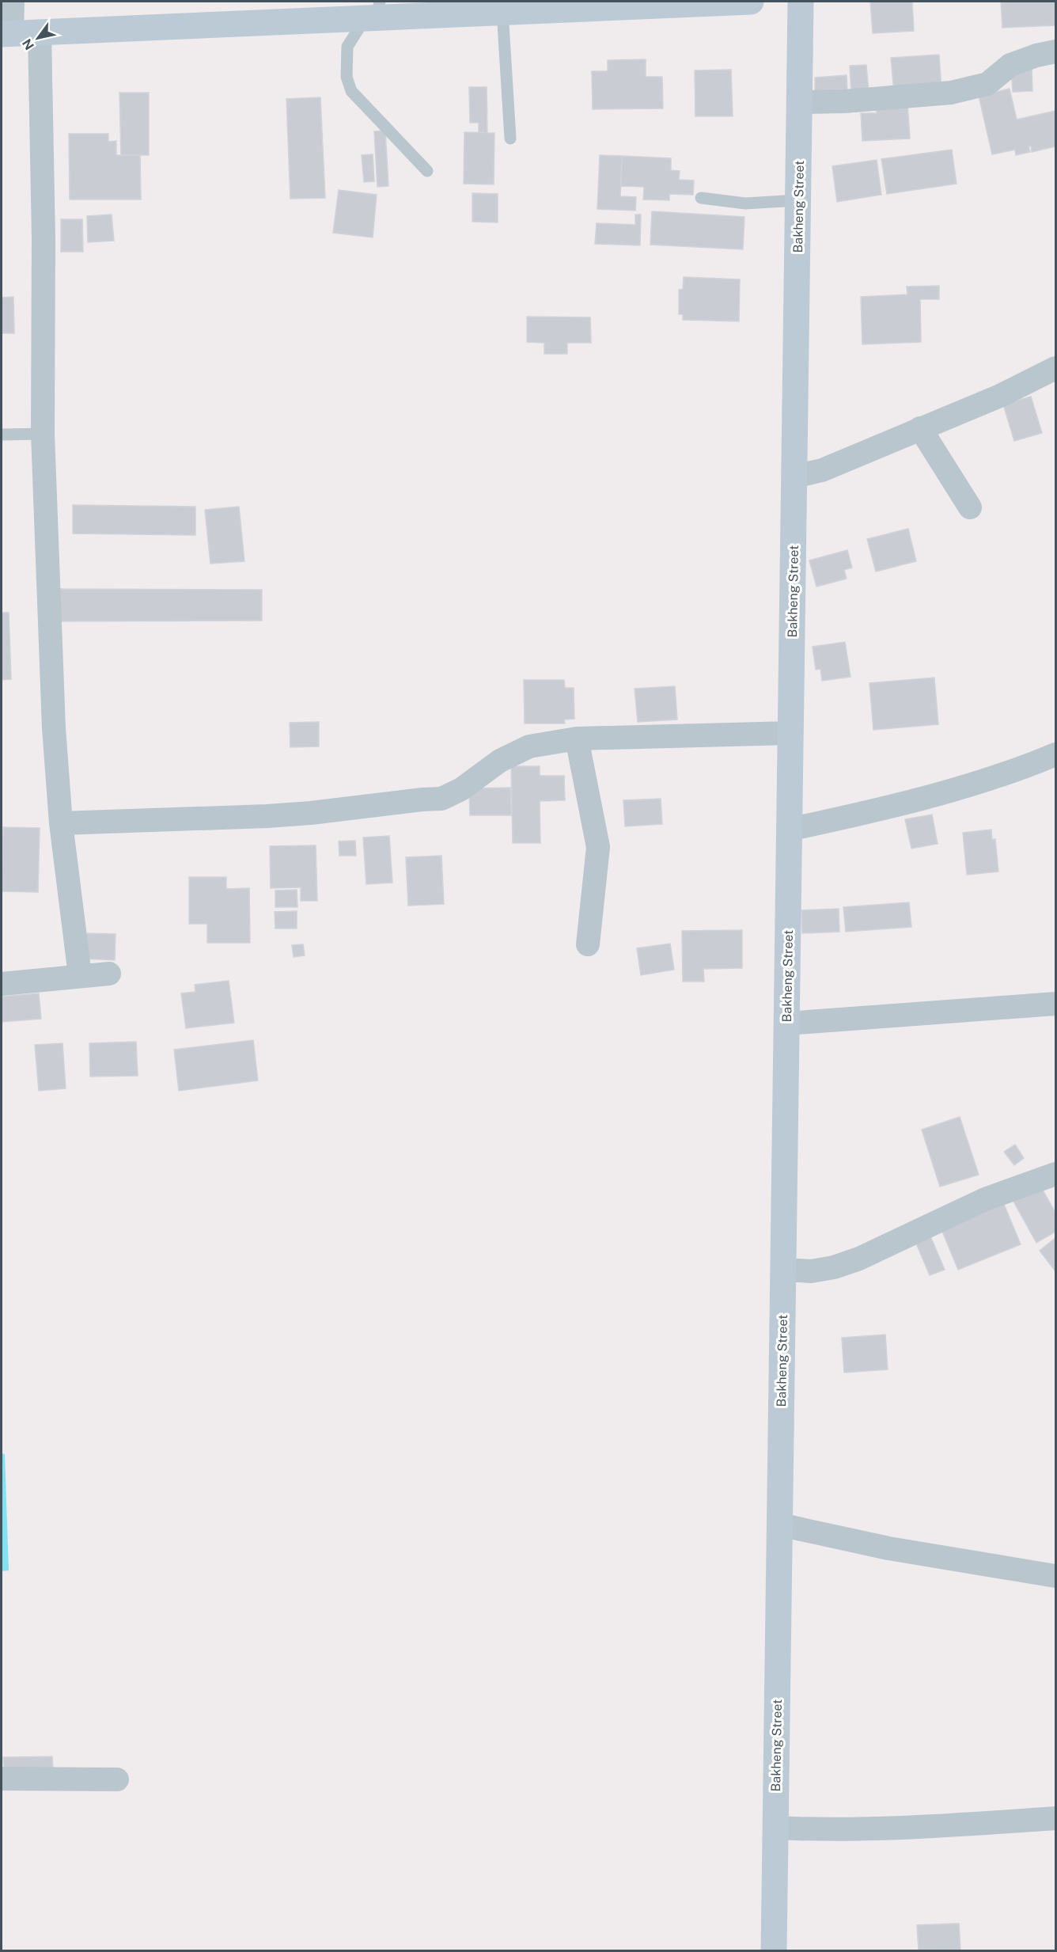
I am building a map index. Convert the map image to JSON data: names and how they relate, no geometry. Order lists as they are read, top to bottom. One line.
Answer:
{"streets":{"street":["Bakheng Street"]},"north":"bottom left"}
